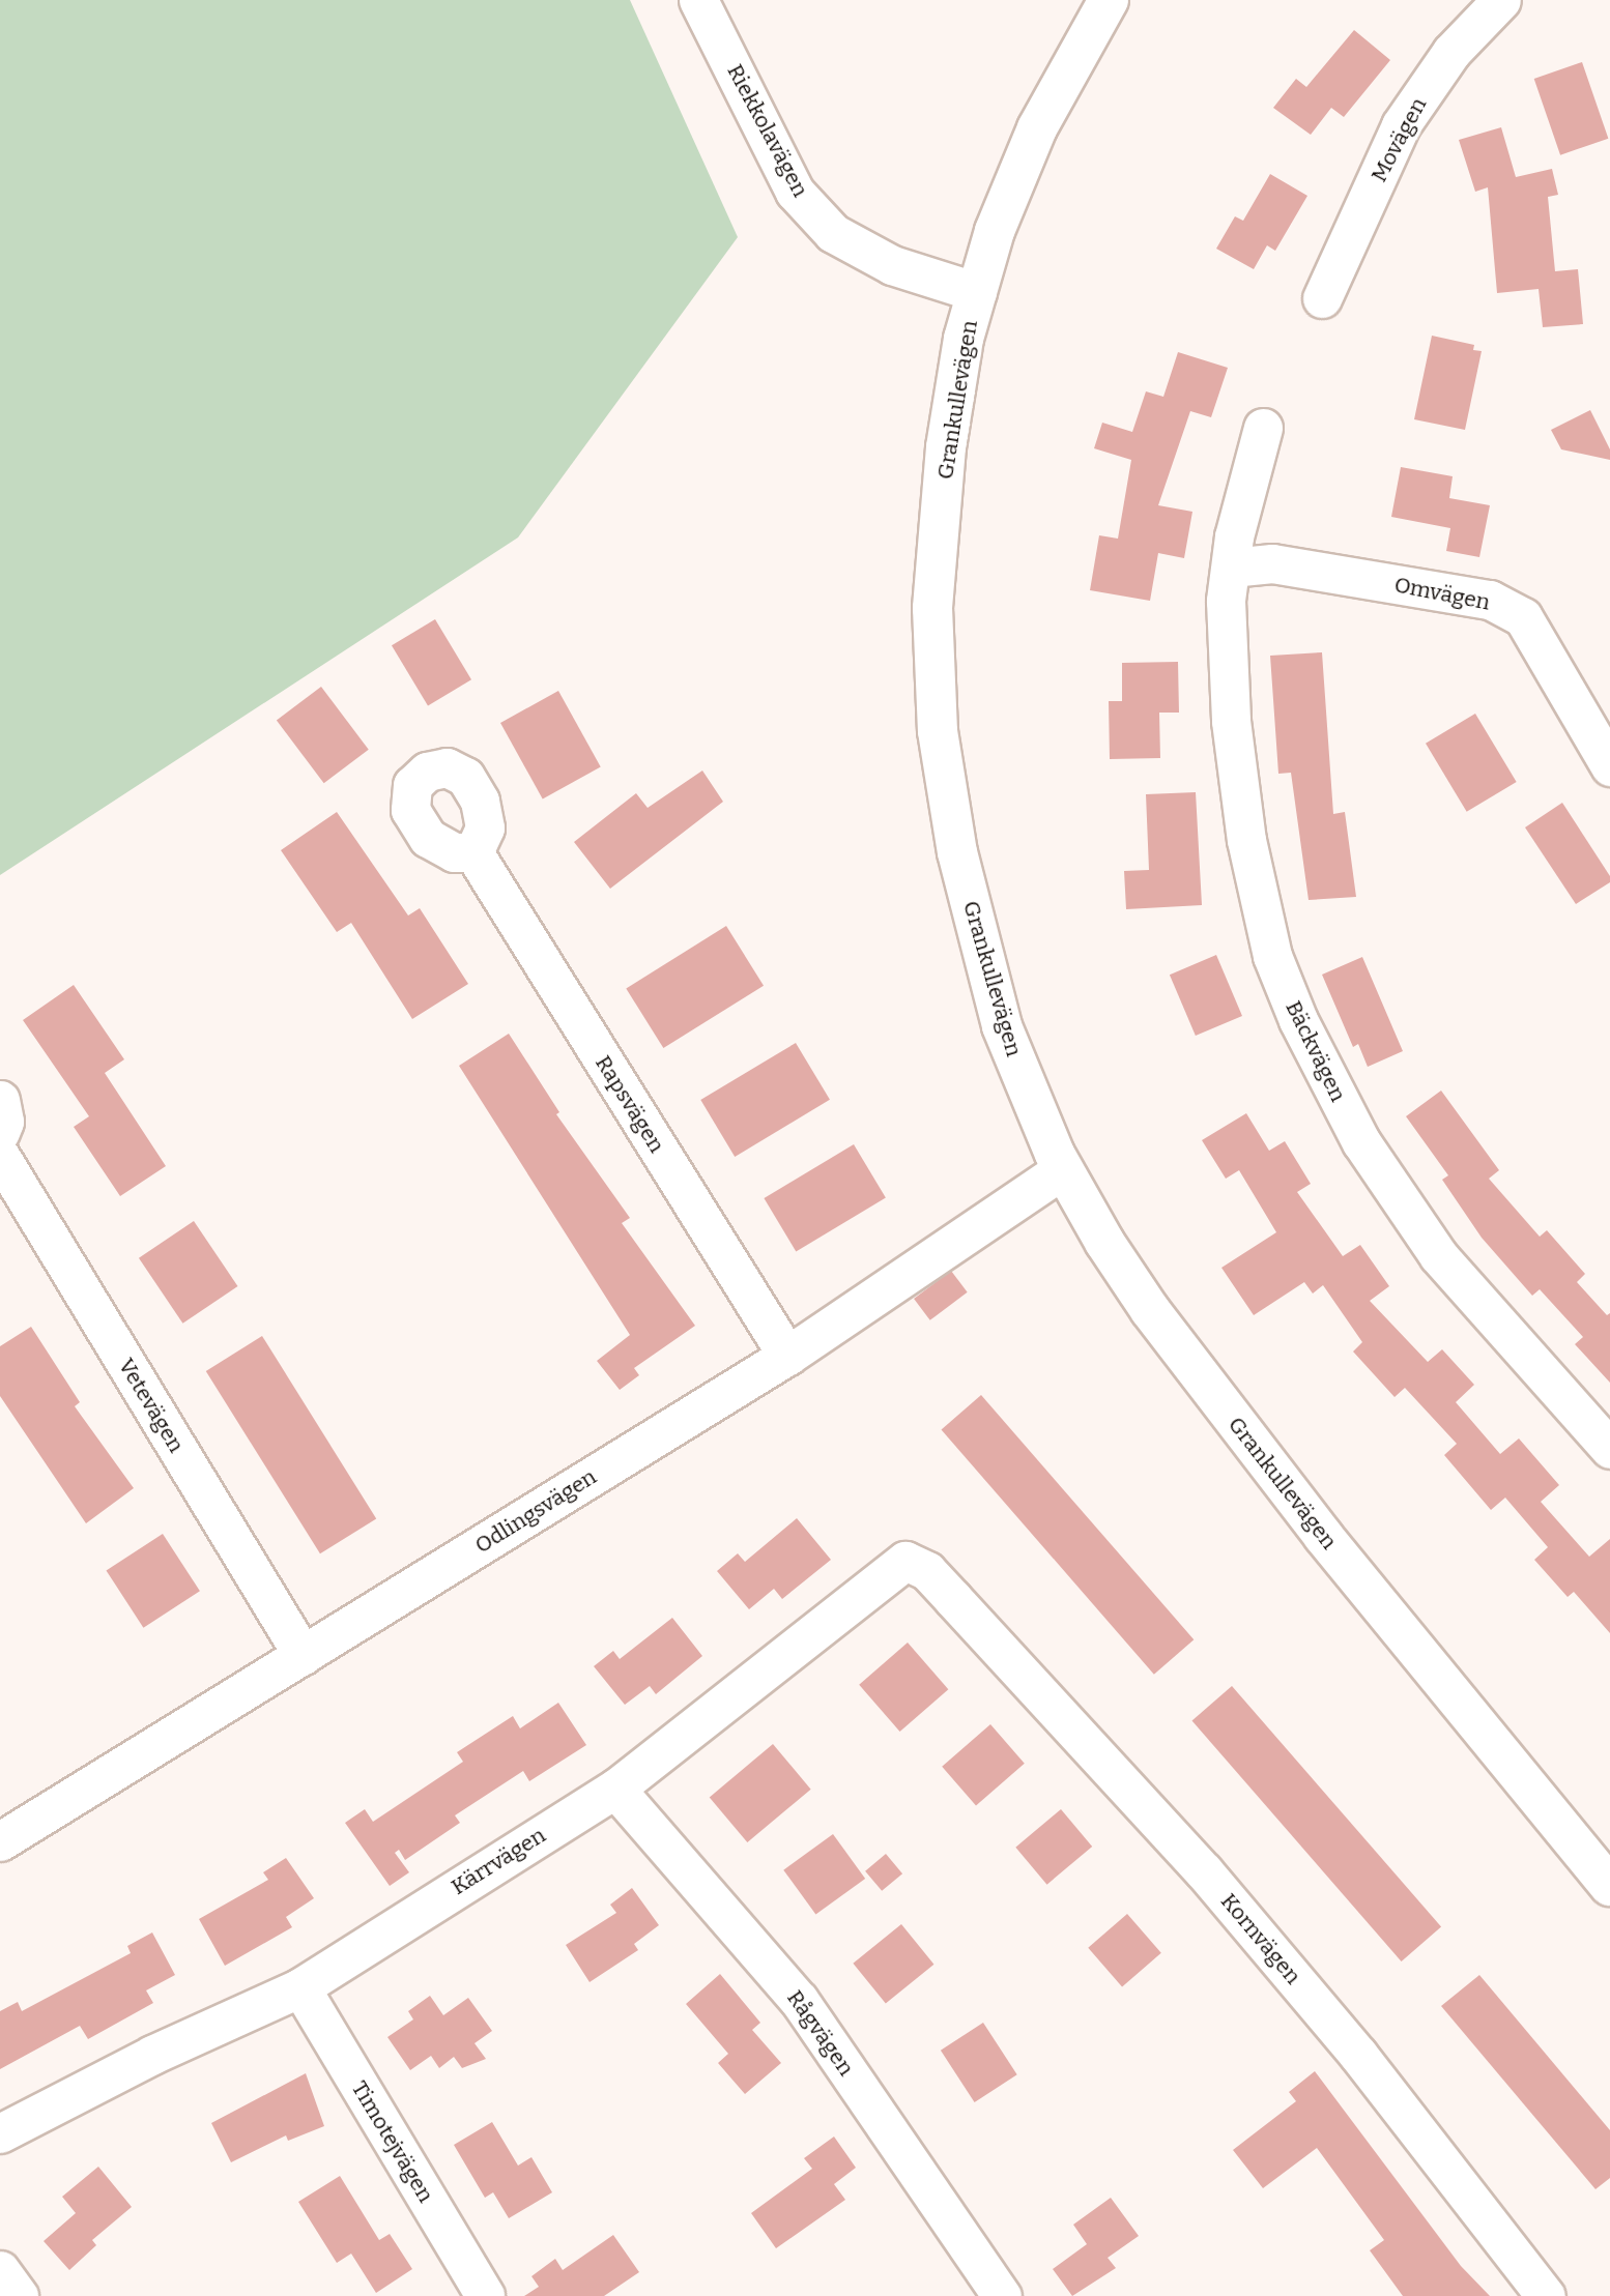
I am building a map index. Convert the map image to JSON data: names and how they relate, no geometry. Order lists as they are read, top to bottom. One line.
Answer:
{"streets":{"street":["Riekkolavägen","Movägen","Grankullevägen","Omvägen","Bäckvägen","Rapsvägen","Vetevägen","Odlingsvägen","Kärrvägen","Kornvägen","Rågvägen","Timotejvägen"]},"crossings":[["Riekkolavägen","Grankullevägen"],["Grankullevägen","Odlingsvägen"],["Omvägen","Bäckvägen"],["Rapsvägen","Odlingsvägen"],["Vetevägen","Odlingsvägen"],["Kärrvägen","Kornvägen"],["Kärrvägen","Rågvägen"],["Kärrvägen","Timotejvägen"]]}
